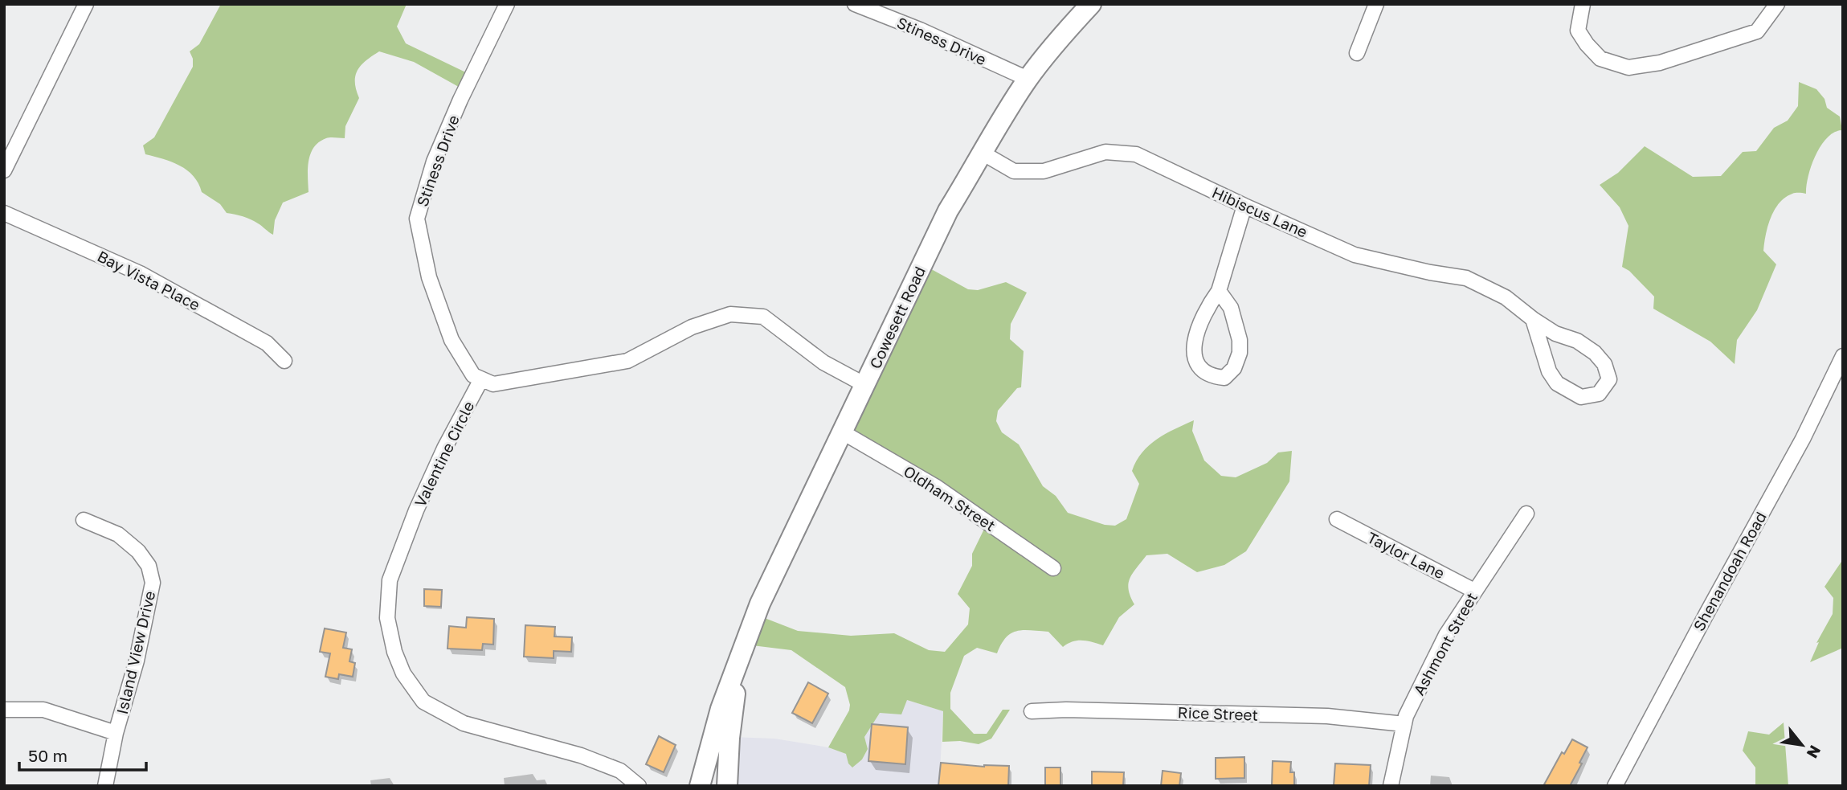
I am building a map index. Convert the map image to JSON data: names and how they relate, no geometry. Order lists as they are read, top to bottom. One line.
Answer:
{"streets":{"main road":["Cowesett Road"],"street":["Stiness Drive","Hibiscus Lane","Bay Vista Place","Valentine Circle","Oldham Street","Taylor Lane","Shenandoah Road","Ashmont Street","Island View Drive","Rice Street"]},"crossings":[["Stiness Drive","Cowesett Road"],["Stiness Drive","Valentine Circle"],["Hibiscus Lane","Cowesett Road"],["Cowesett Road","Oldham Street"],["Taylor Lane","Ashmont Street"],["Ashmont Street","Rice Street"]],"scale_bar":"50 m","north":"bottom right"}
